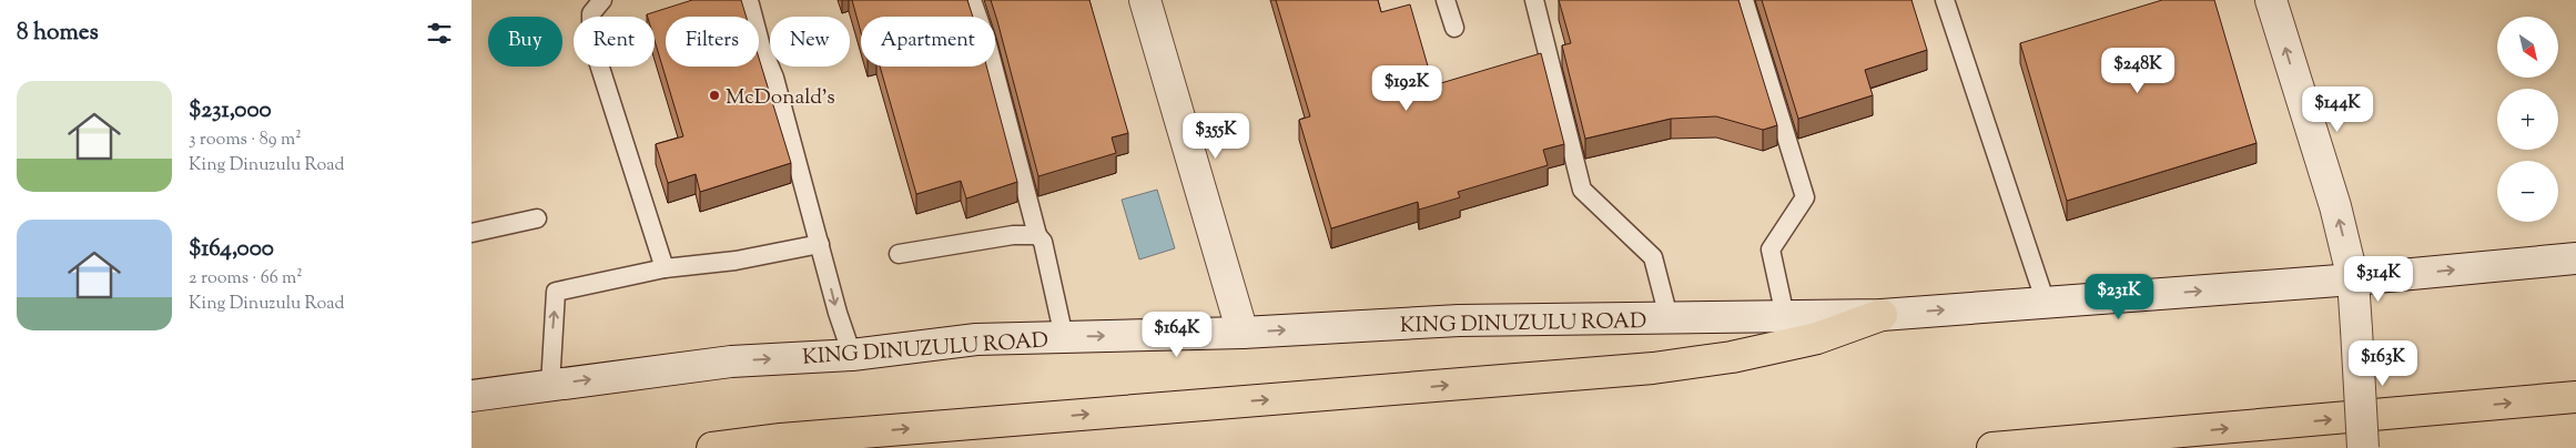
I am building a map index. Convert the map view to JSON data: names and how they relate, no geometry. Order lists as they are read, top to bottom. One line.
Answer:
{"streets":{"main road":["KING DINUZULU ROAD"]},"one_way":["KING DINUZULU ROAD"],"places":["McDonald's"],"north":"bottom right","page":{"heading":"8 homes","map_buttons":["+","−"],"chip":["Buy","Rent","Filters","New","Apartment"],"price":["$248K","$192K","$144K","$355K","$314K","$231K","$164K","$163K"],"list":[{"name":"$231,000","note":"3 rooms · 89 m² · King Dinuzulu Road"},{"name":"$164,000","note":"2 rooms · 66 m² · King Dinuzulu Road"}]}}
